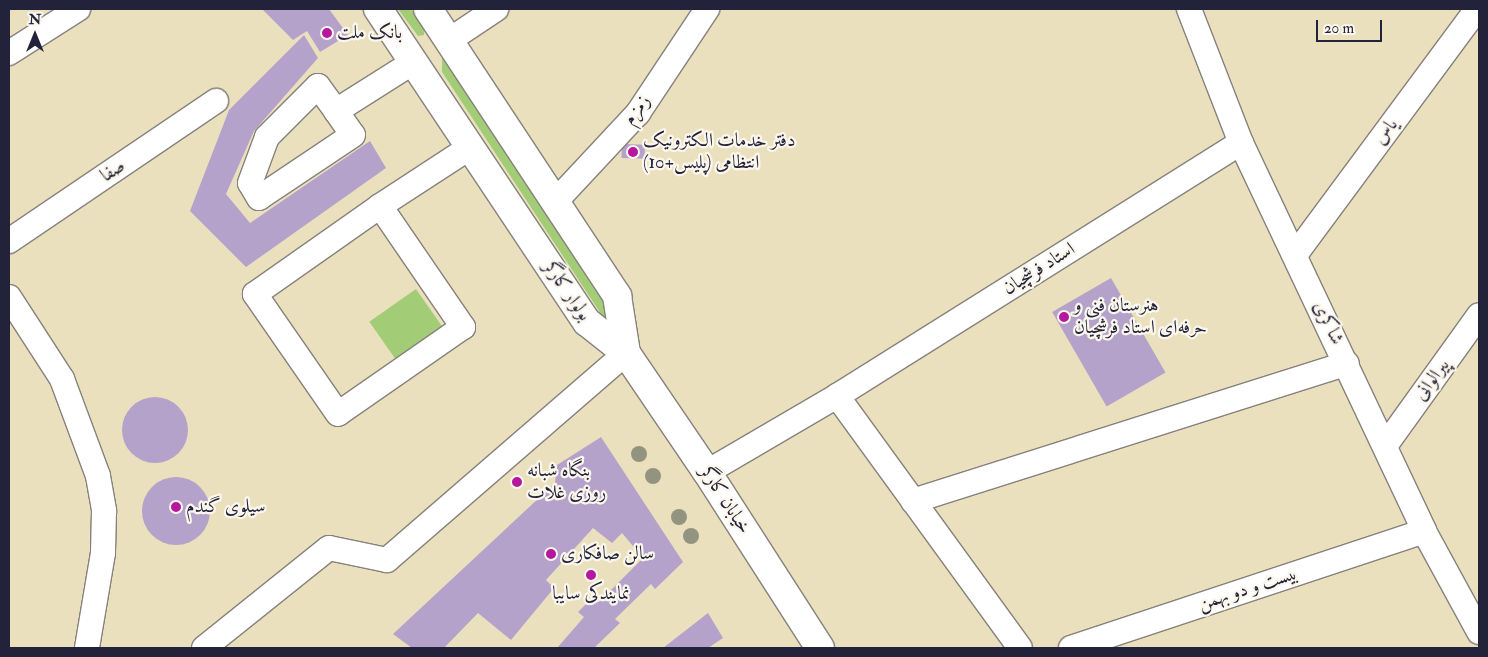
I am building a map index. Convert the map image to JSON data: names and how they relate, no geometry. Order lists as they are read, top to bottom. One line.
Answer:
{"streets":{"main road":["بولوار کارگر","خیابان کارگر"],"street":["زمزم","یاس","صفا","استاد فرشچیان","شاکری","پیرالوانی","بیست و دو بهمن"]},"crossings":[["زمزم","بولوار کارگر"],["یاس","شاکری"],["استاد فرشچیان","شاکری"],["استاد فرشچیان","خیابان کارگر"],["بولوار کارگر","خیابان کارگر"],["شاکری","پیرالوانی"],["شاکری","بیست و دو بهمن"]],"places":["بانک ملت","دفتر خدمات الکترونیک انتظامی (پلیس+10)","هنرستان فنی و حرفه‌ای استاد فرشچیان","بنگاه شبانه روزی غلات","سیلوی گندم","سالن صافكارى","نمايندكى سايبا"],"scale_bar":"20 m","north":"top"}
